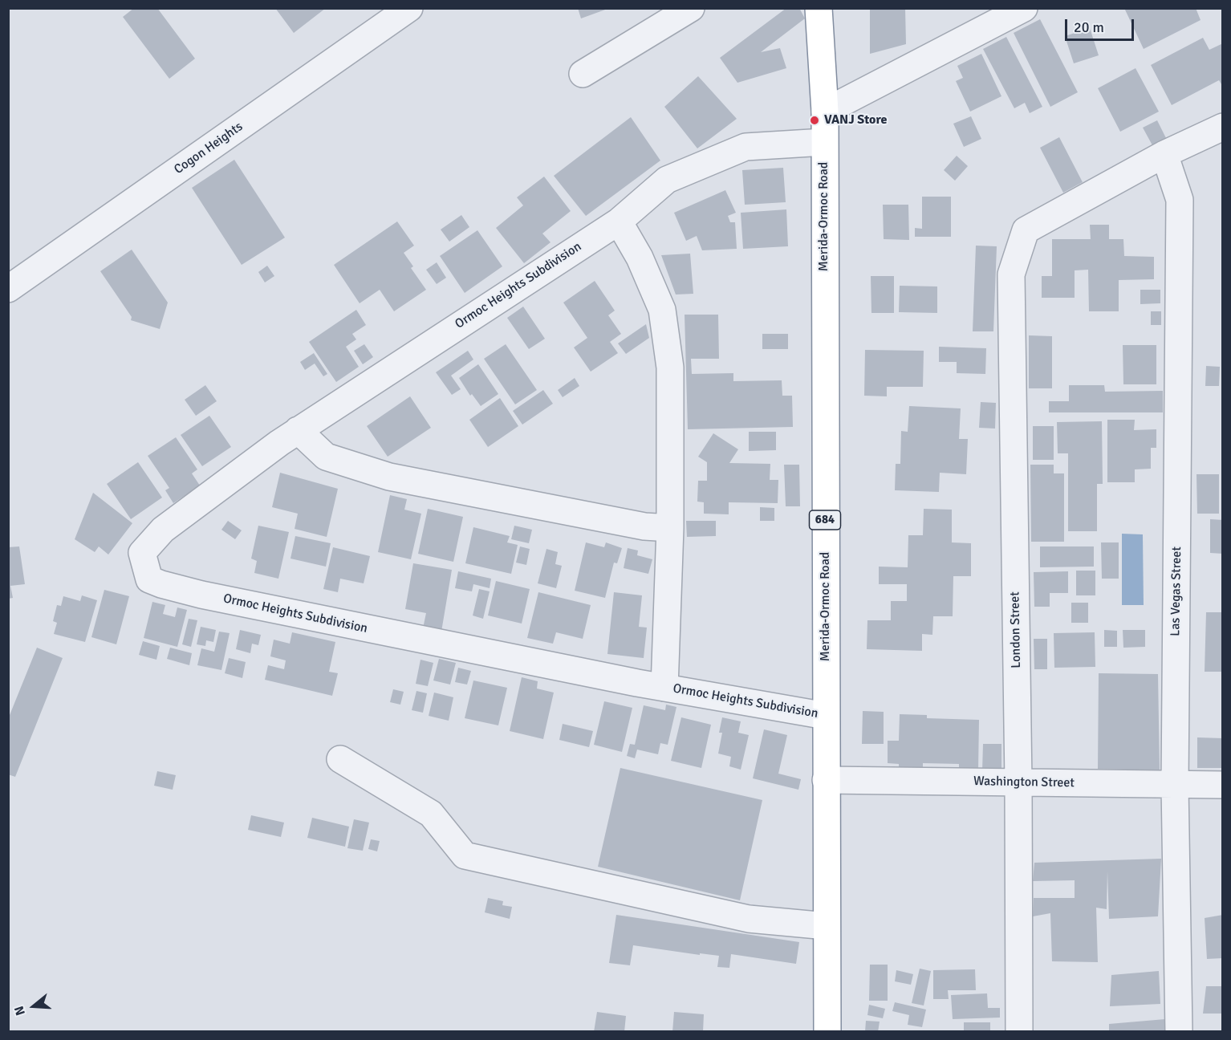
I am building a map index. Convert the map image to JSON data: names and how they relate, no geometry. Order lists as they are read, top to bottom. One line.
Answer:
{"streets":{"highway":["Merida-Ormoc Road","684"],"street":["Cogon Heights","Ormoc Heights Subdivision","Las Vegas Street","London Street","Washington Street"]},"crossings":[["Merida-Ormoc Road","Ormoc Heights Subdivision"],["Merida-Ormoc Road","Washington Street"],["Las Vegas Street","London Street"],["Las Vegas Street","Washington Street"],["London Street","Washington Street"]],"places":["VANJ Store"],"scale_bar":"20 m","north":"left"}
